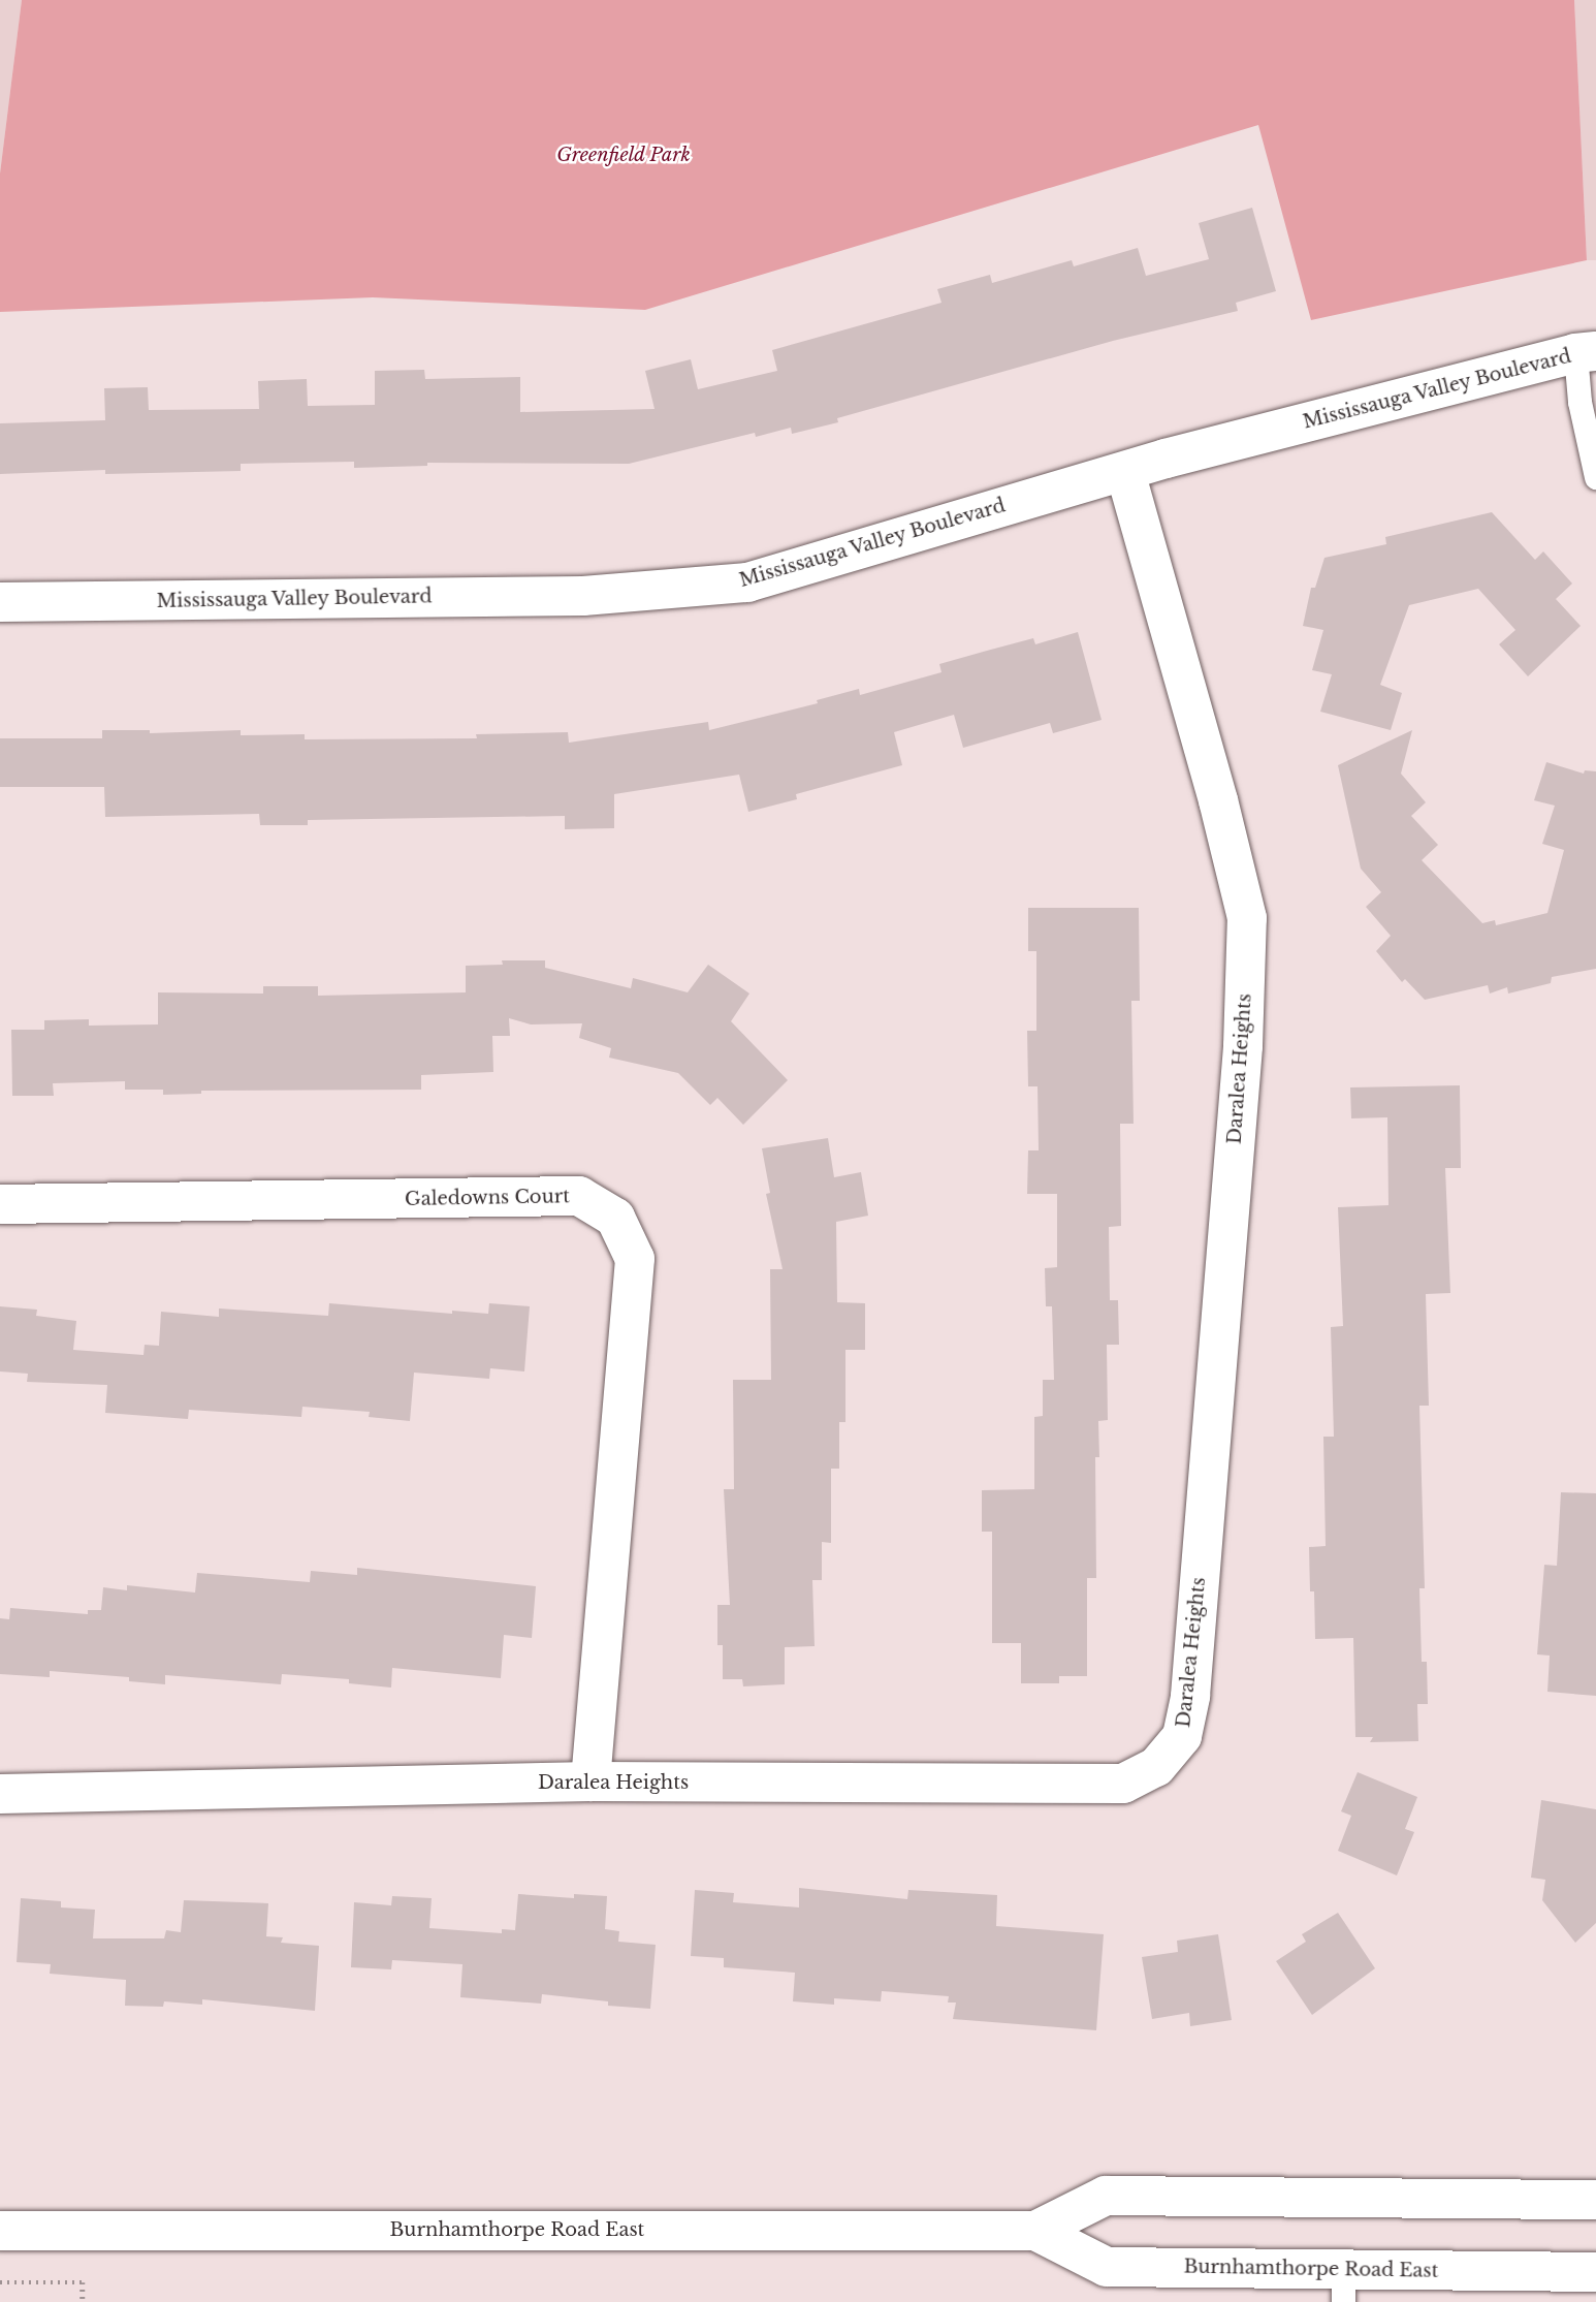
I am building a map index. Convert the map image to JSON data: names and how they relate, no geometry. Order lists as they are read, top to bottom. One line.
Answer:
{"streets":{"street":["Mississauga Valley Boulevard","Daralea Heights","Galedowns Court","Burnhamthorpe Road East"]},"crossings":[["Mississauga Valley Boulevard","Daralea Heights"],["Daralea Heights","Galedowns Court"]],"parks":["Greenfield Park"]}
